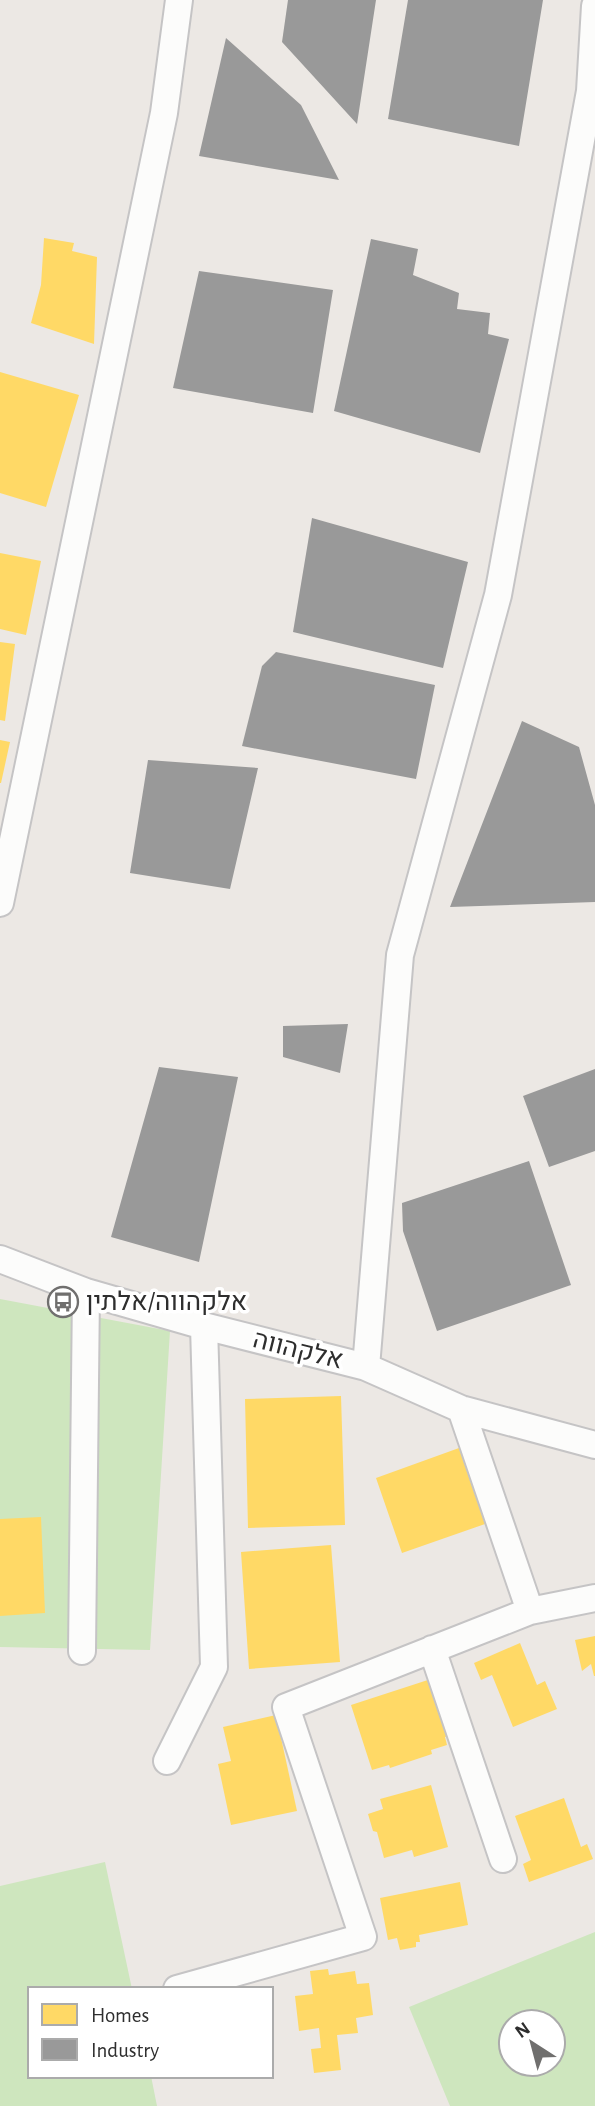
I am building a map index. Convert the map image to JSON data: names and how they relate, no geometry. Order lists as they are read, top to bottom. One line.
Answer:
{"streets":{"street":["אלקהווה"]},"places":{"bus stop":["אלקהווה/אלתין"]},"legend":["Homes","Industry"],"north":"top left"}
